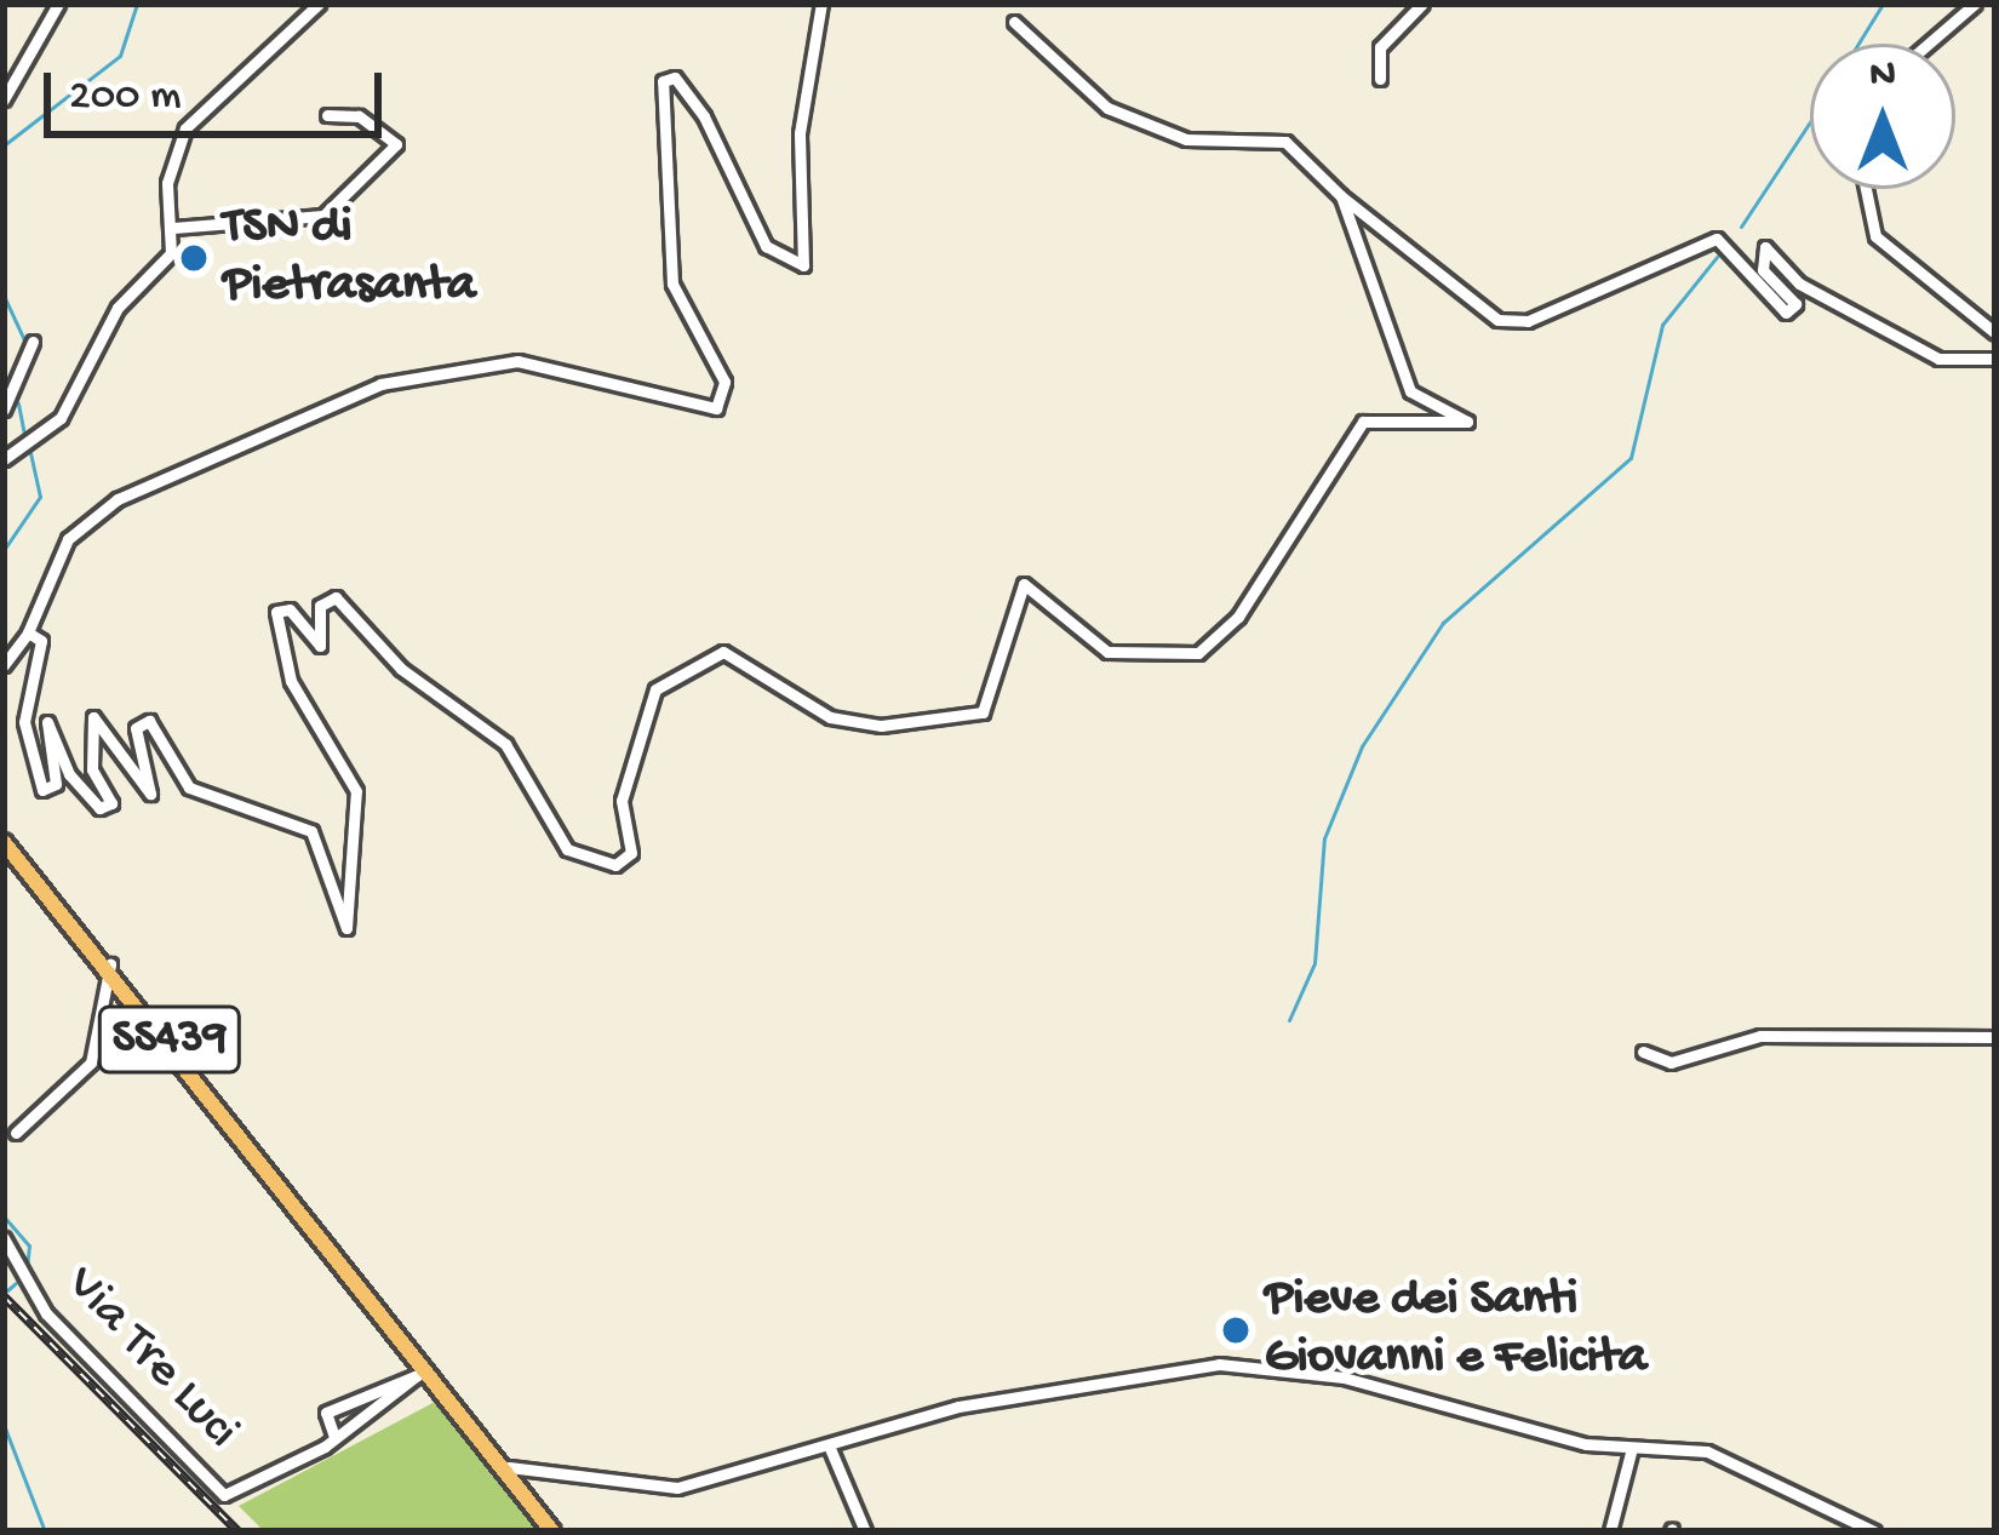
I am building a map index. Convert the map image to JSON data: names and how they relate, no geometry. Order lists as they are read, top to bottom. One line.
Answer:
{"streets":{"main road":["SS439"],"street":["Via Tre Luci"]},"crossings":[["SS439","Via Tre Luci"]],"places":["TSN di Pietrasanta","Pieve dei Santi Giovanni e Felicita"],"scale_bar":"200 m","north":"top"}
